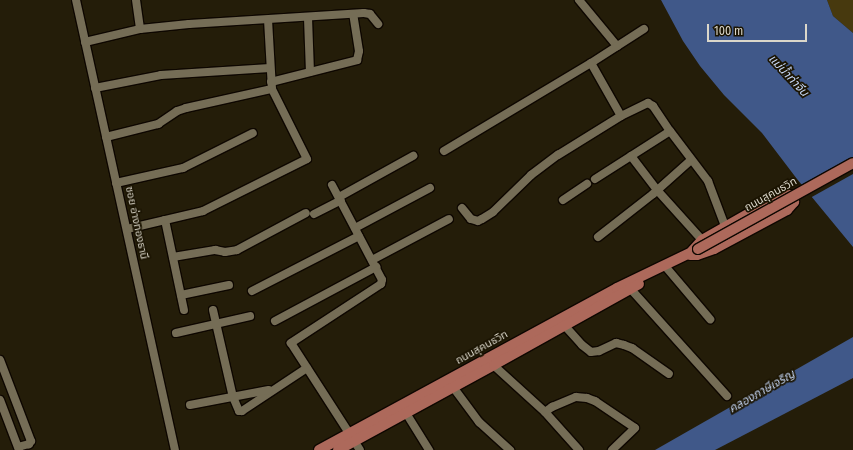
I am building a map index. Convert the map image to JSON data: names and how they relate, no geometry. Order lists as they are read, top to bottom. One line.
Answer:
{"streets":{"main road":["ถนนสุคนธวิท"],"street":["ซอย อ่างทองธานี"]},"water":["แม่น้ำท่าจีน","คลองภาษีเจริญ"],"scale_bar":"100 m"}
